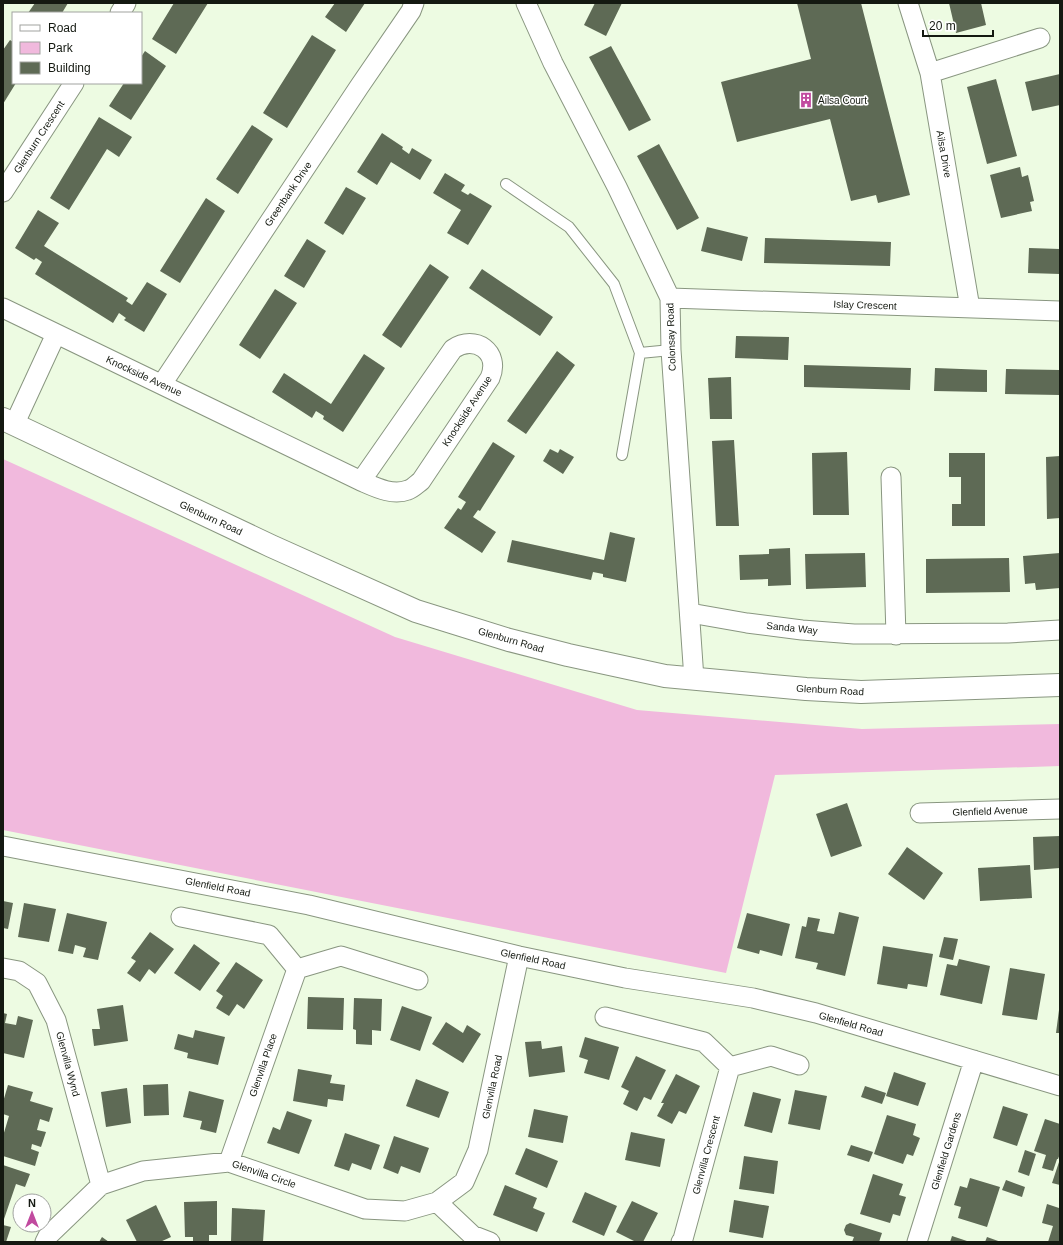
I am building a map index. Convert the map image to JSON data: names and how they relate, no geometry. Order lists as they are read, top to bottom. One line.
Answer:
{"streets":{"street":["Glenburn Crescent","Ailsa Drive","Greenbank Drive","Islay Crescent","Colonsay Road","Knockside Avenue","Glenburn Road","Sanda Way","Glenfield Avenue","Glenfield Road","Glenvilla Wynd","Glenvilla Place","Glenvilla Road","Glenfield Gardens","Glenvilla Crescent","Glenvilla Circle"]},"crossings":[["Ailsa Drive","Islay Crescent"],["Greenbank Drive","Knockside Avenue"],["Islay Crescent","Colonsay Road"],["Colonsay Road","Glenburn Road"],["Colonsay Road","Sanda Way"],["Glenfield Road","Glenvilla Road"],["Glenfield Road","Glenfield Gardens"],["Glenvilla Wynd","Glenvilla Circle"],["Glenvilla Place","Glenvilla Circle"],["Glenvilla Road","Glenvilla Circle"]],"places":{"building":["Ailsa Court"]},"legend":["Road","Park","Building"],"scale_bar":"20 m","north":"top"}
